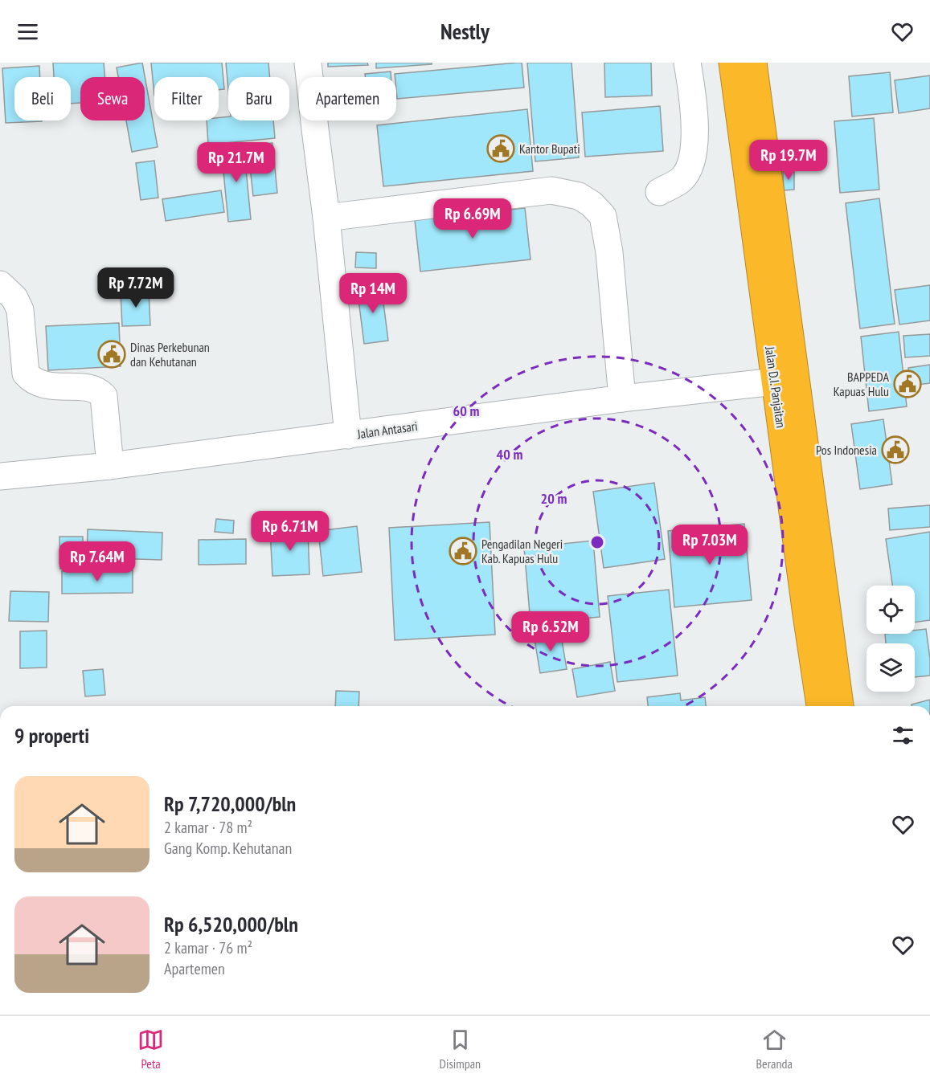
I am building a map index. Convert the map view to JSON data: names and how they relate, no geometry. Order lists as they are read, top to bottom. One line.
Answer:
{"streets":{"highway":["Jalan D.I. Panjaitan"],"street":["Jalan Antasari"]},"crossings":[["Jalan D.I. Panjaitan","Jalan Antasari"]],"places":{"public building":["Kantor Bupati","Dinas Perkebunan dan Kehutanan","BAPPEDA Kapuas Hulu","Pos Indonesia","Pengadilan Negeri Kab. Kapuas Hulu"]},"page":{"header":"Nestly","chip":["Beli","Sewa","Filter","Baru","Apartemen"],"price":["Rp 19.7M","Rp 21.7M","Rp 6.69M","Rp 7.72M","Rp 14M","Rp 6.71M","Rp 7.03M","Rp 7.64M","Rp 6.52M"],"heading":"9 properti","list":[{"name":"Rp 7,720,000/bln","note":"2 kamar · 78 m² · Gang Komp. Kehutanan"},{"name":"Rp 6,520,000/bln","note":"2 kamar · 76 m² · Apartemen"}],"tabs":["Peta","Disimpan","Beranda"]},"rings":["60 m","40 m","20 m"]}
